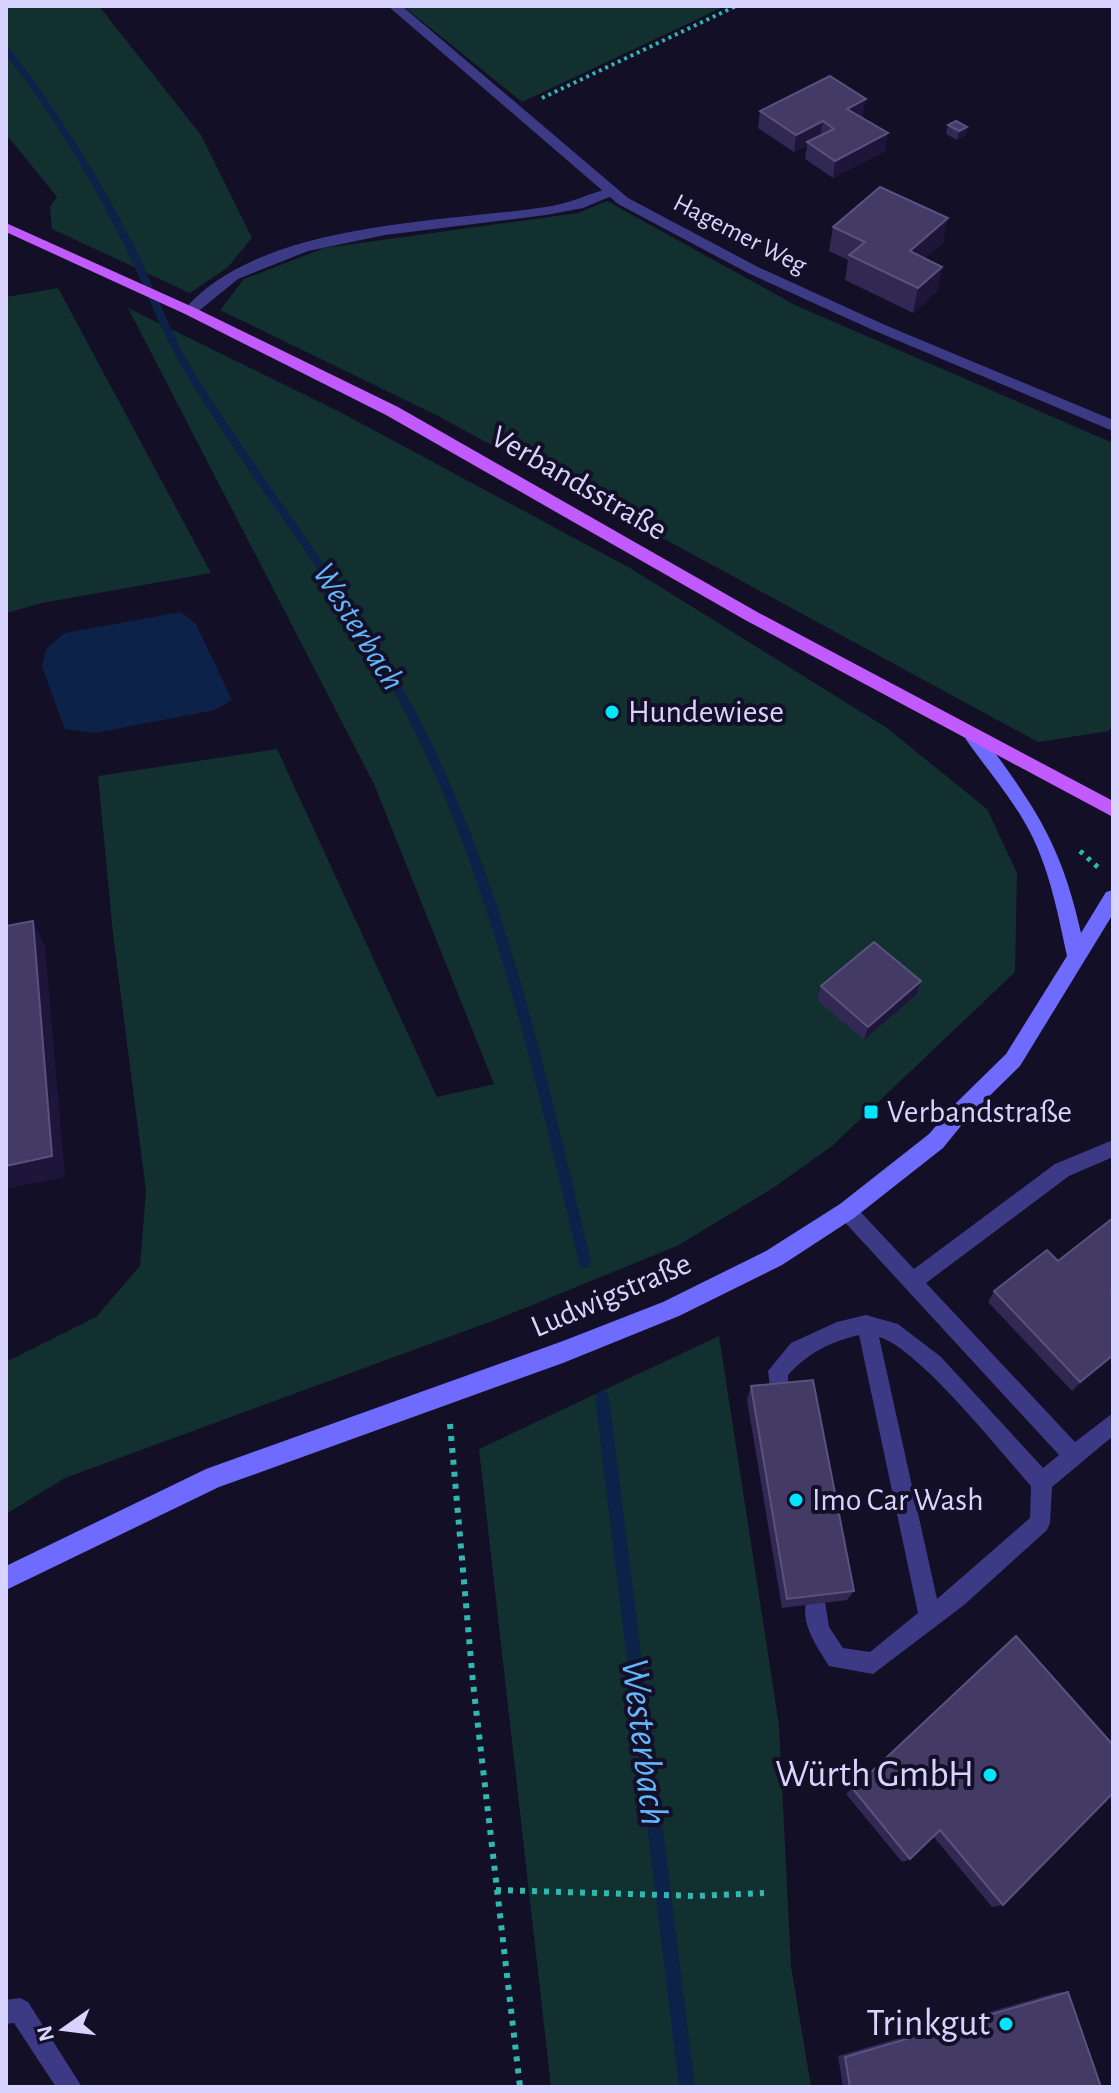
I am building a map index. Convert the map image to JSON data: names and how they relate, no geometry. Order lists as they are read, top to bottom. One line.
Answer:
{"streets":{"main road":["Verbandsstraße","Ludwigstraße"],"street":["Hagemer Weg"]},"water":["Westerbach"],"places":{"other":["Hundewiese","Imo Car Wash","Würth GmbH","Trinkgut"],"transit":["Verbandstraße"]},"north":"left"}
